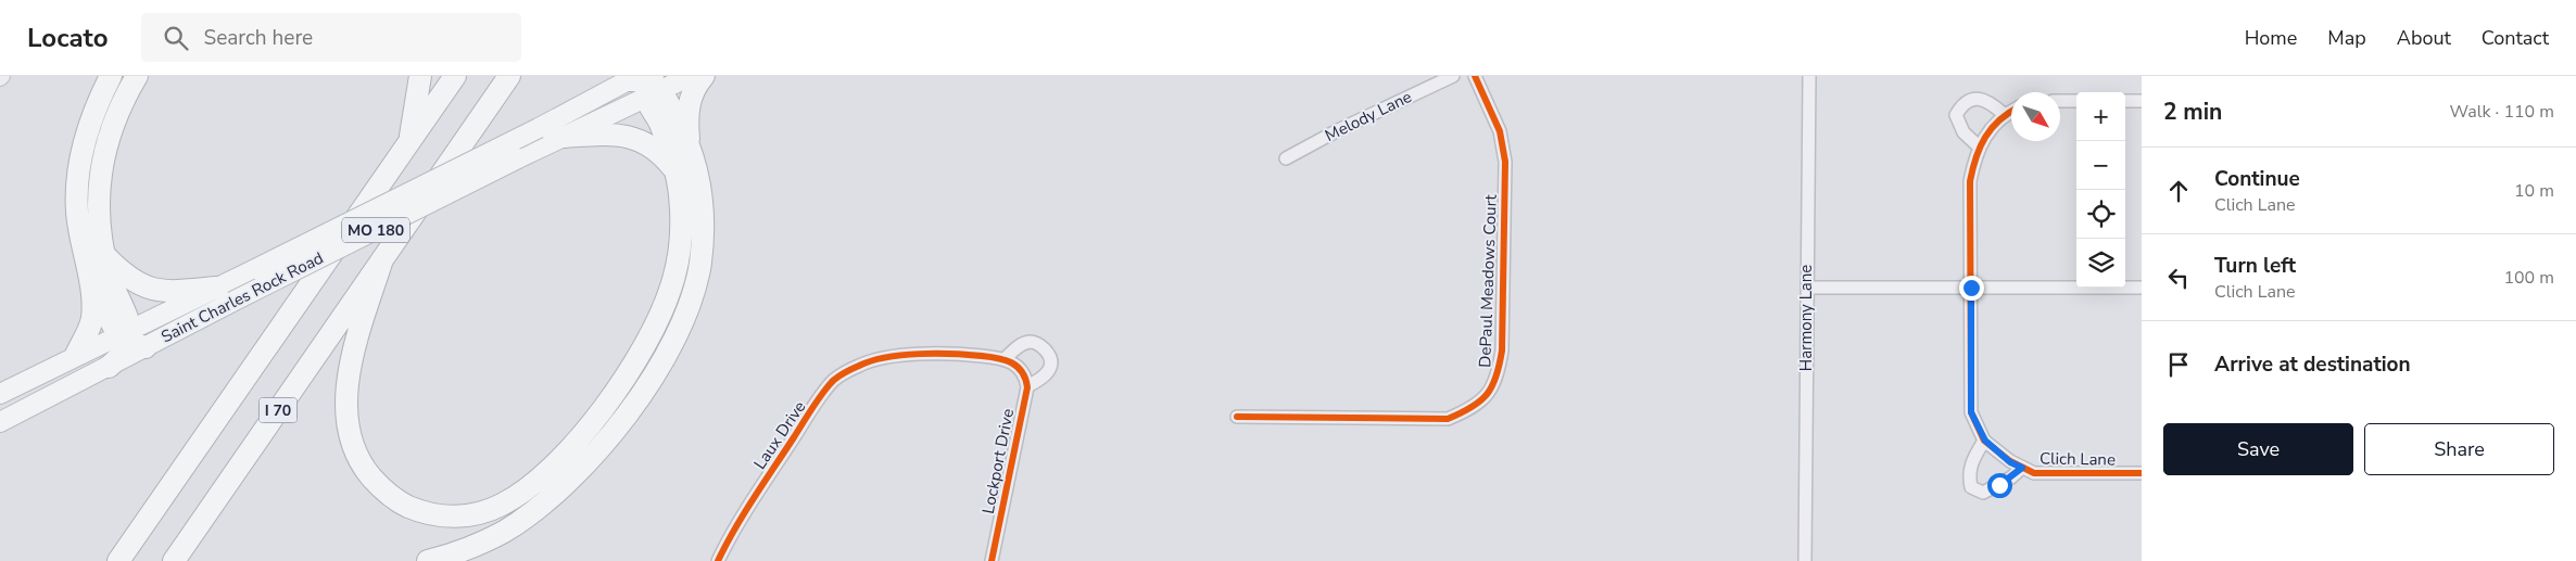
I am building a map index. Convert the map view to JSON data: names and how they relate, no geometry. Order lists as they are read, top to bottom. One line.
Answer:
{"streets":{"highway":["I 70"],"main road":["MO 180","Saint Charles Rock Road"],"street":["Melody Lane","DePaul Meadows Court","Harmony Lane","Laux Drive","Clich Lane","Lockport Drive"]},"north":"bottom right","page":{"header":"Locato","search":"Search here","nav":["Home","Map","About","Contact"],"heading":["2 min","Walk · 110 m"],"map_buttons":["+","−"],"list":[["Continue","Clich Lane","10 m"],["Turn left","Clich Lane","100 m"],"Arrive at destination"],"buttons":["Save","Share"]}}
